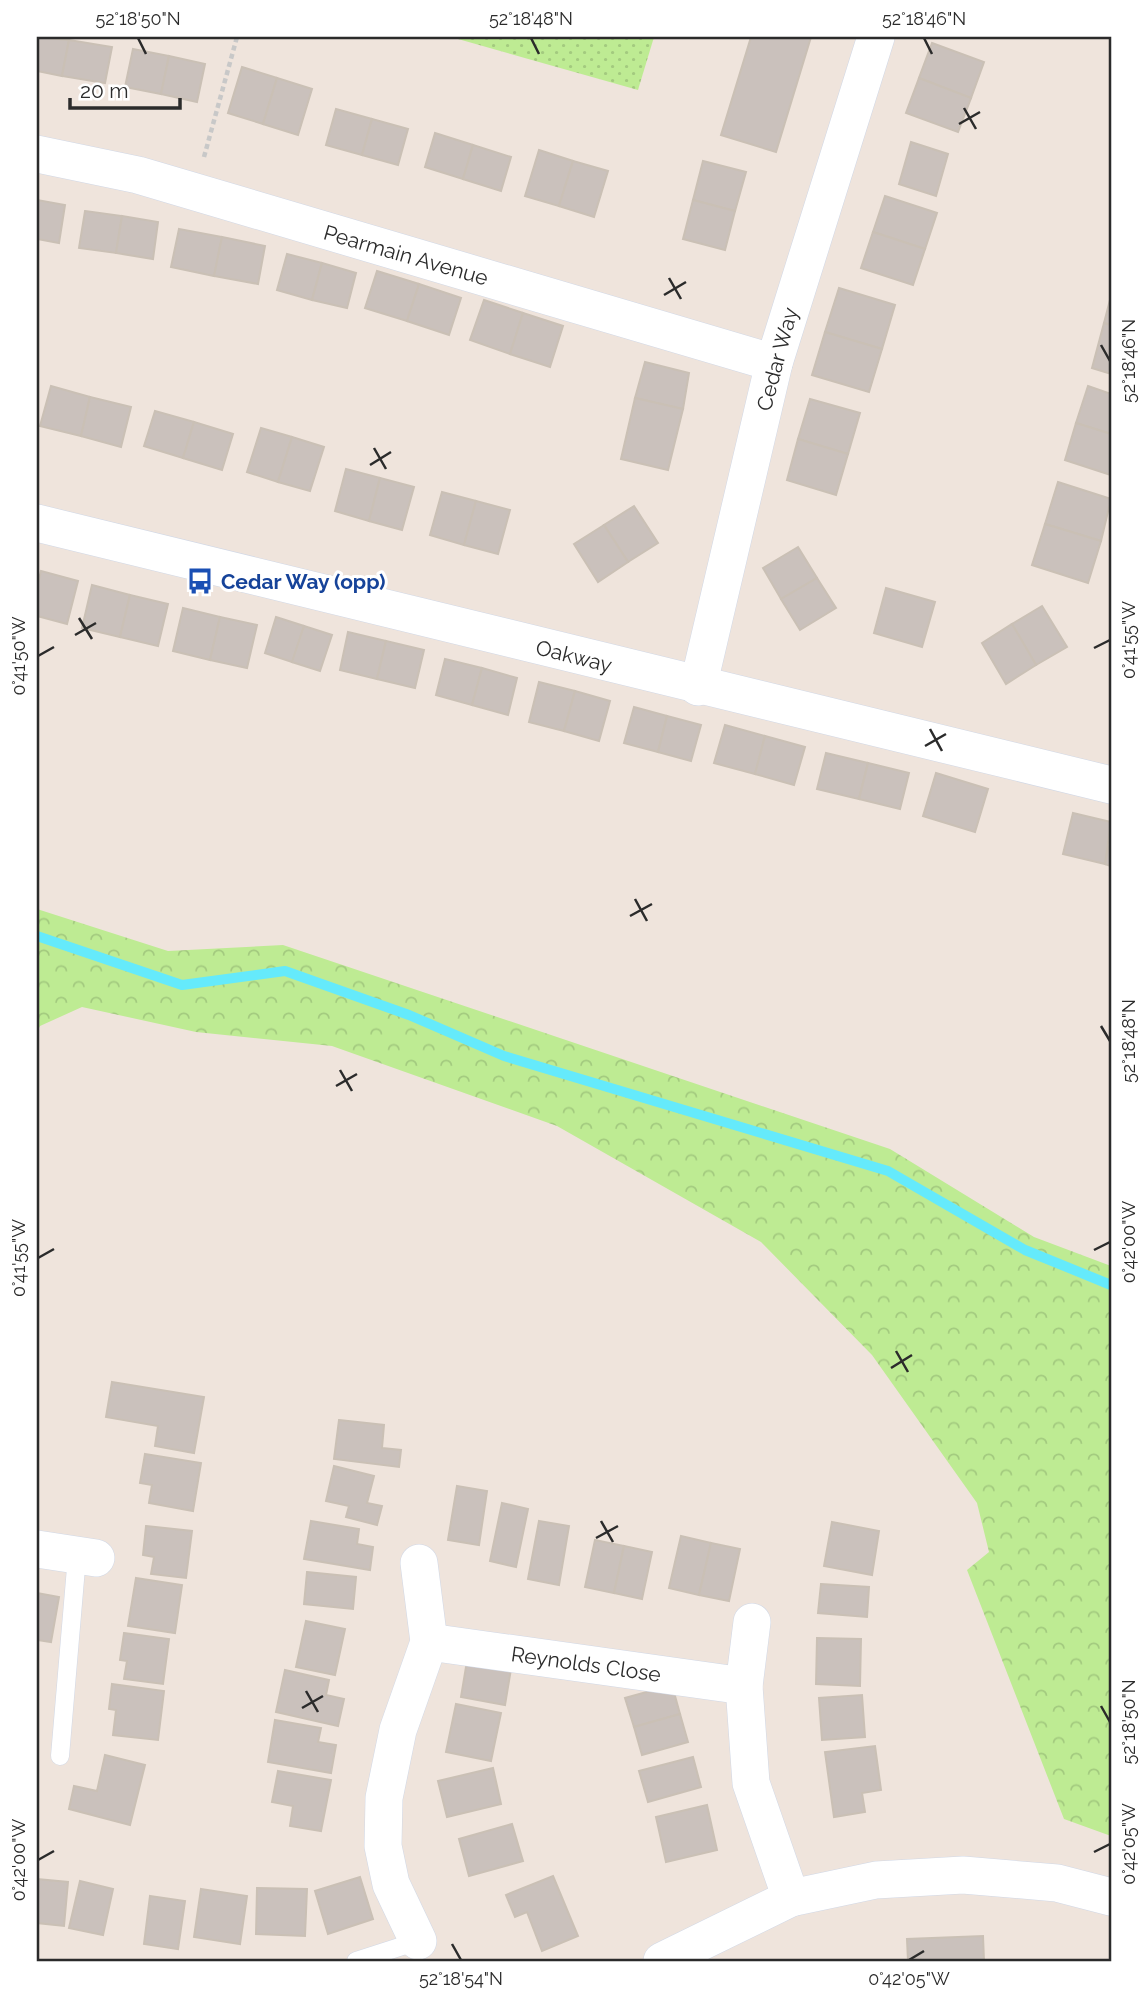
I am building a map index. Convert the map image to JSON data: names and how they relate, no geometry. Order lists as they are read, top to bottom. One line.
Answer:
{"streets":{"street":["Pearmain Avenue","Cedar Way","Oakway","Reynolds Close"]},"crossings":[["Pearmain Avenue","Cedar Way"],["Cedar Way","Oakway"]],"places":{"bus stop":["Cedar Way (opp)"]},"scale_bar":"20 m","coordinates":["52°18'50\"N","52°18'48\"N","52°18'46\"N","0°41'55\"W","0°41'50\"W","0°42'00\"W","0°42'05\"W","52°18'54\"N"]}
